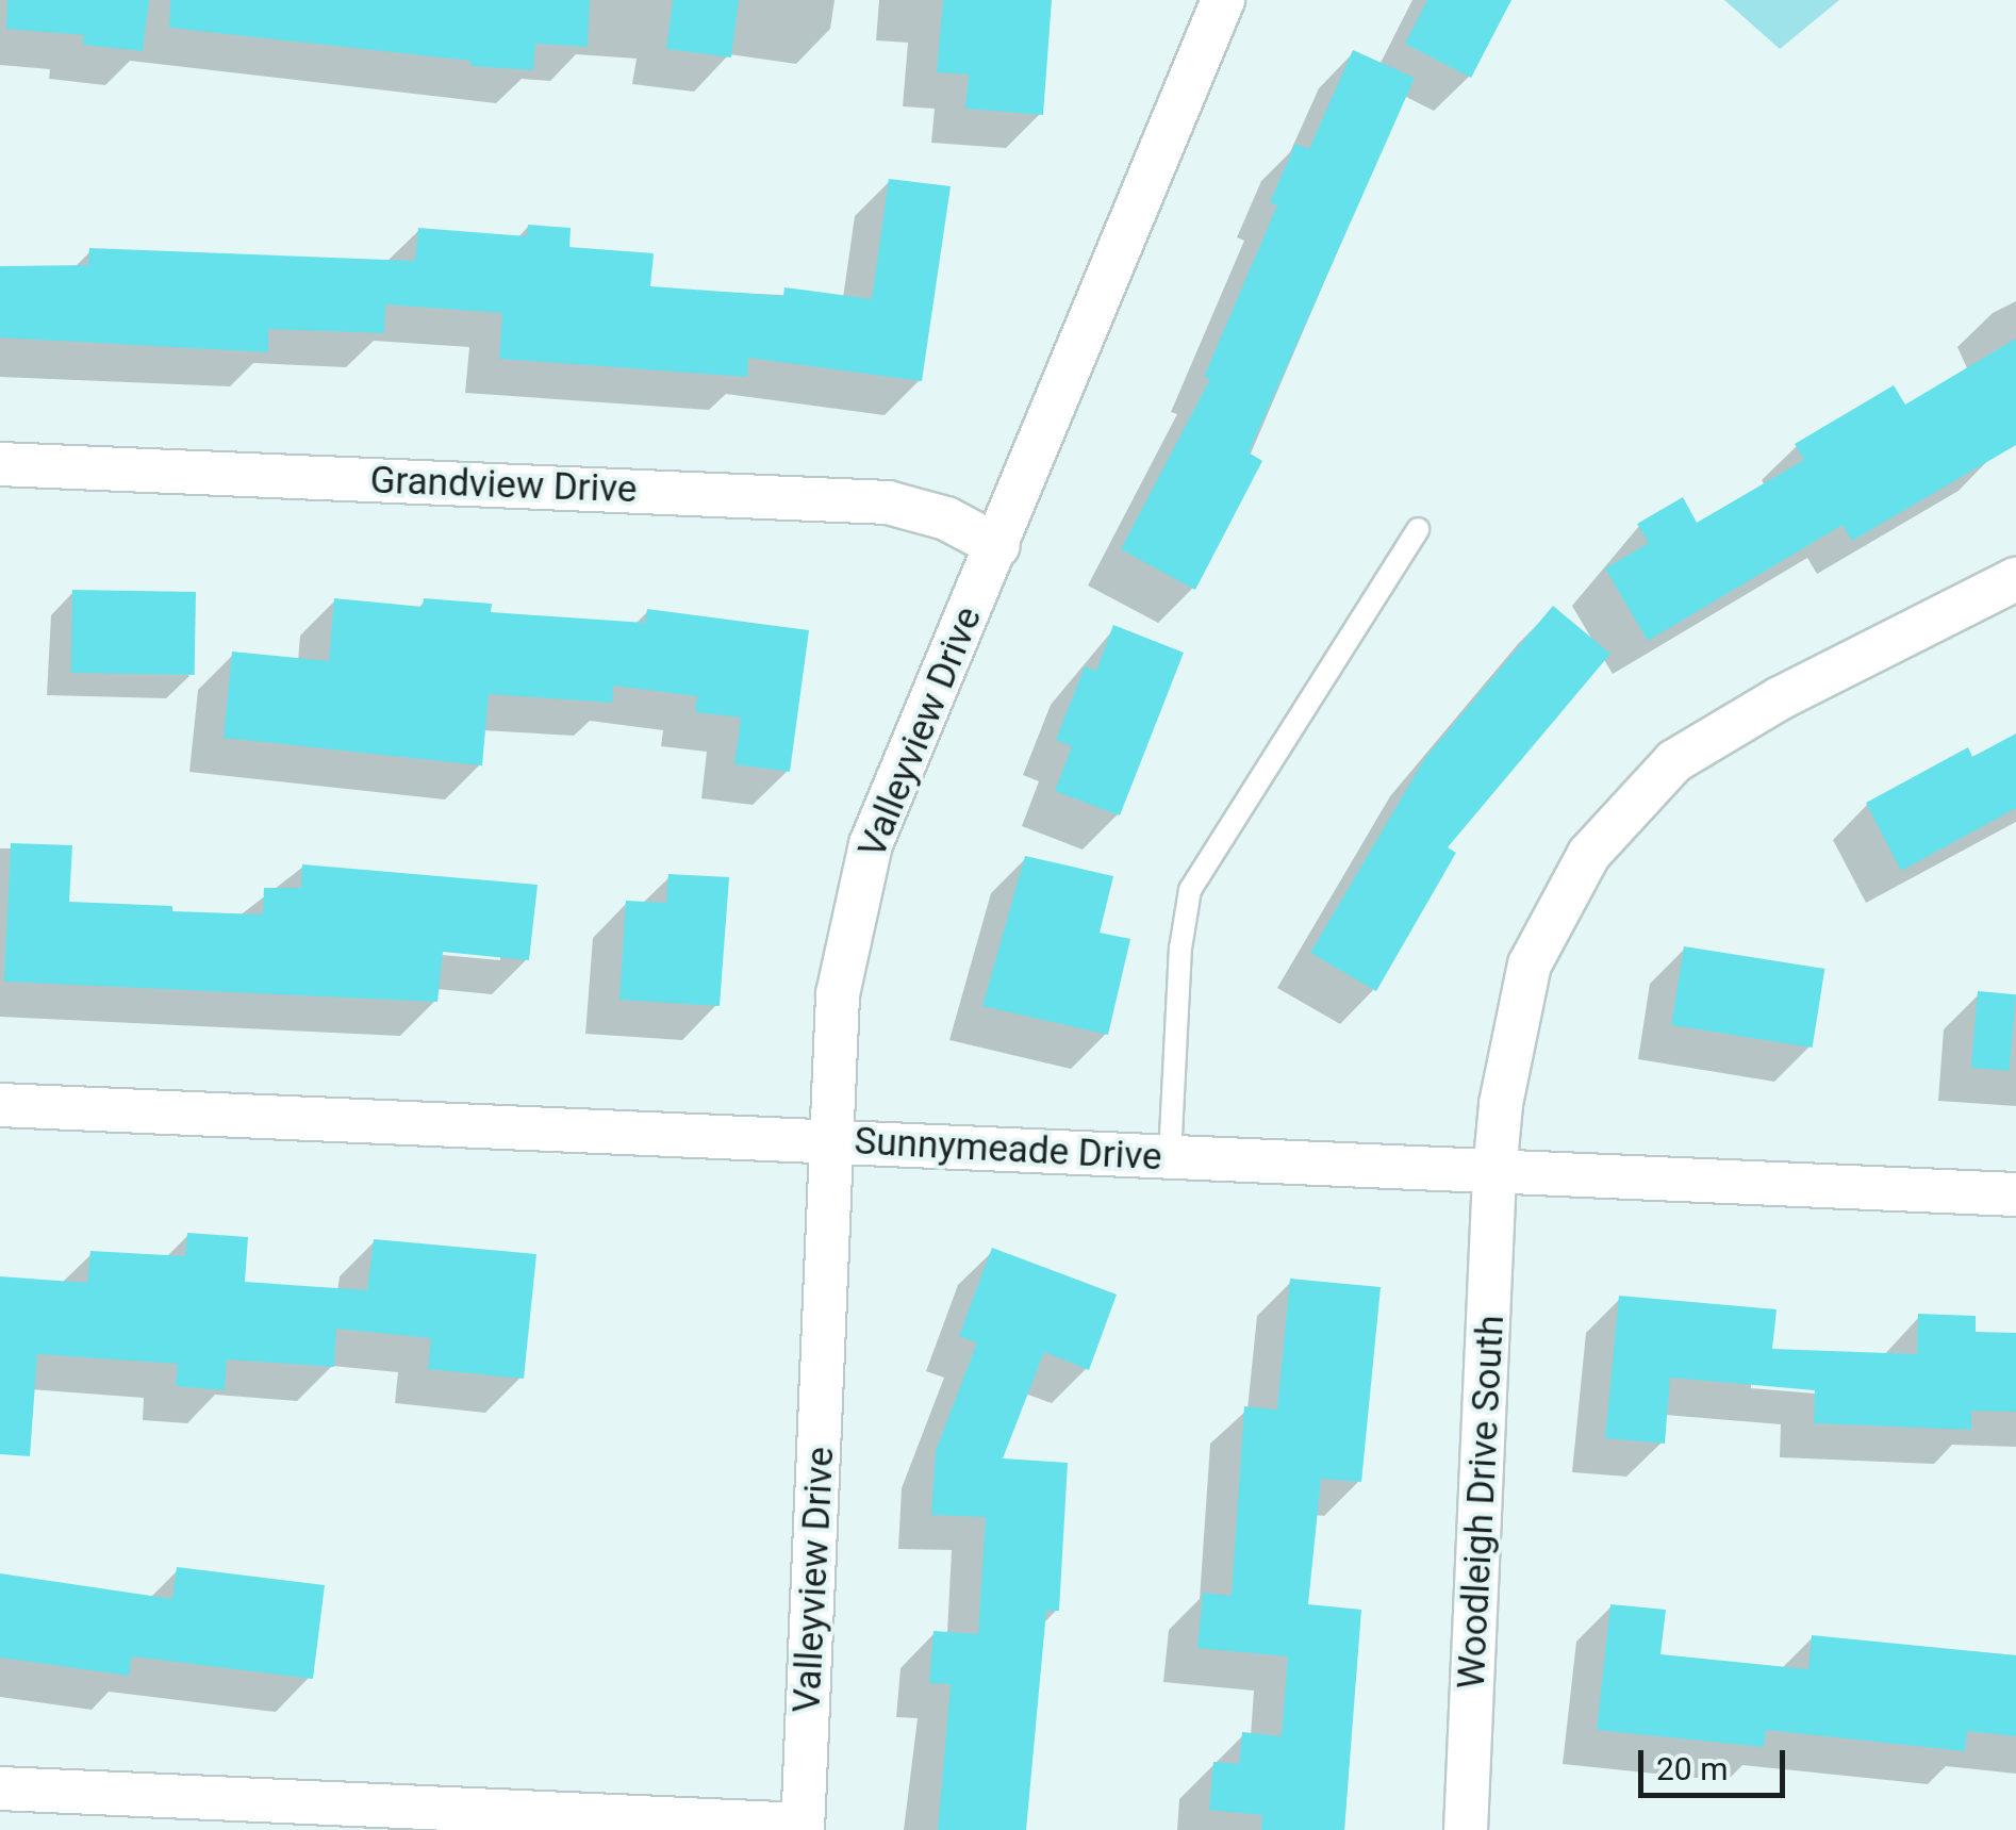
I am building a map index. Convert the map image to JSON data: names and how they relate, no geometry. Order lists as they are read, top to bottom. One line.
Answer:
{"streets":{"street":["Grandview Drive","Valleyview Drive","Sunnymeade Drive","Woodleigh Drive South"]},"crossings":[["Grandview Drive","Valleyview Drive"],["Valleyview Drive","Sunnymeade Drive"],["Sunnymeade Drive","Woodleigh Drive South"]],"scale_bar":"20 m"}
